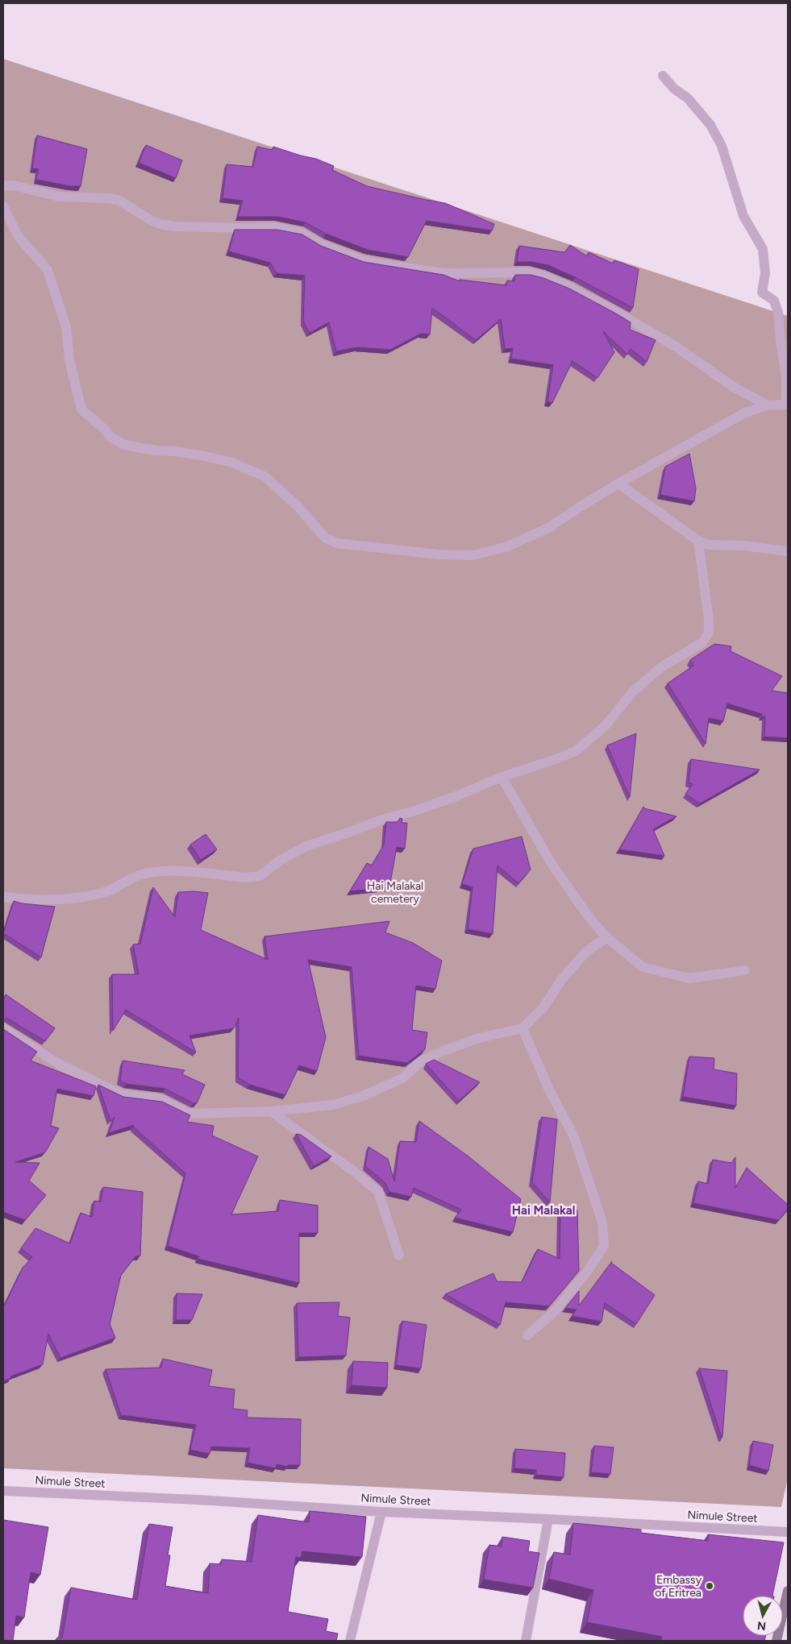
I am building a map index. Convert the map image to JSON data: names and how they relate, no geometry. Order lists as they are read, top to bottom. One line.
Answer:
{"streets":{"street":["Nimule Street"]},"districts":["Hai Malakal"],"parks":["Hai Malakal cemetery"],"places":["Embassy of Eritrea"],"north":"bottom"}
